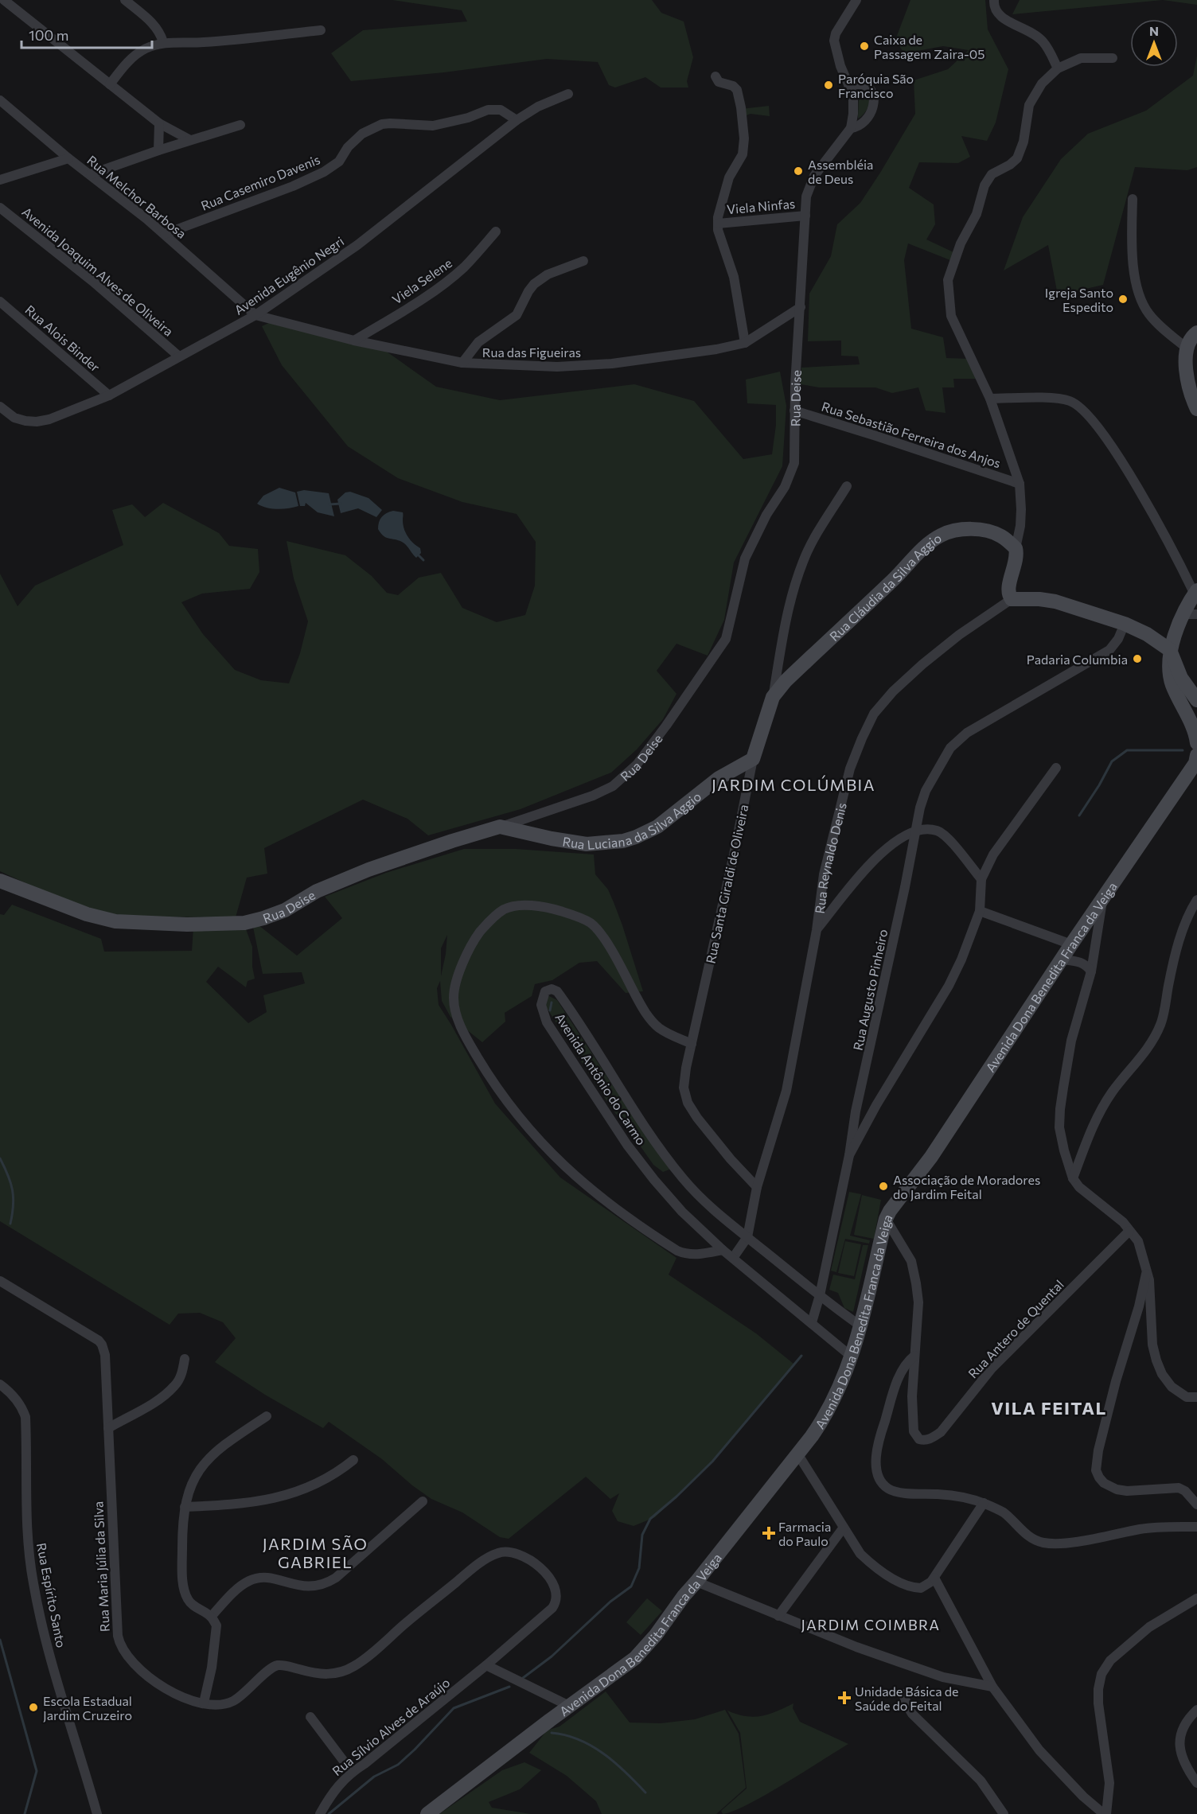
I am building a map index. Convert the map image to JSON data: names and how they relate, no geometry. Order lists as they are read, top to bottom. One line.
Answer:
{"streets":{"main road":["Rua Deise","Rua Cláudia da Silva Aggio","Rua Luciana da Silva Aggio","Rua Santa Giraldi de Oliveira","Avenida Dona Benedita Franca da Veiga"],"street":["Rua Casemiro Davenis","Rua Melchor Barbosa","Viela Ninfas","Avenida Joaquim Alves de Oliveira","Avenida Eugênio Negri","Viela Selene","Rua Alois Binder","Rua das Figueiras","Rua Sebastião Ferreira dos Anjos","Rua Reynaldo Denis","Rua Augusto Pinheiro","Avenida Antônio do Carmo","Rua Antero de Quental","Rua Maria Júlia da Silva","Rua Espírito Santo","Rua Sílvio Alves de Araújo"]},"crossings":[["Rua Casemiro Davenis","Rua Melchor Barbosa"],["Rua Casemiro Davenis","Avenida Eugênio Negri"],["Rua Melchor Barbosa","Avenida Eugênio Negri"],["Rua Melchor Barbosa","Rua das Figueiras"],["Viela Ninfas","Rua Deise"],["Avenida Joaquim Alves de Oliveira","Avenida Eugênio Negri"],["Avenida Eugênio Negri","Rua Alois Binder"],["Avenida Eugênio Negri","Rua das Figueiras"],["Viela Selene","Rua das Figueiras"],["Rua das Figueiras","Rua Deise"],["Rua Deise","Rua Sebastião Ferreira dos Anjos"],["Rua Deise","Rua Luciana da Silva Aggio"],["Rua Cláudia da Silva Aggio","Rua Santa Giraldi de Oliveira"],["Rua Luciana da Silva Aggio","Rua Santa Giraldi de Oliveira"],["Rua Reynaldo Denis","Rua Santa Giraldi de Oliveira"],["Rua Reynaldo Denis","Avenida Antônio do Carmo"],["Avenida Dona Benedita Franca da Veiga","Avenida Antônio do Carmo"],["Rua Maria Júlia da Silva","Rua Sílvio Alves de Araújo"]],"districts":["JARDIM COLÚMBIA","VILA FEITAL","JARDIM SÃO GABRIEL","JARDIM COIMBRA"],"places":{"other":["Caixa de Passagem Zaira-05","Paróquia São Francisco","Assembléia de Deus","Igreja Santo Espedito","Padaria Columbia","Associação de Moradores do Jardim Feital","Escola Estadual Jardim Cruzeiro"],"health":["Farmacia do Paulo","Unidade Básica de Saúde do Feital"]},"scale_bar":"100 m","north":"top"}
